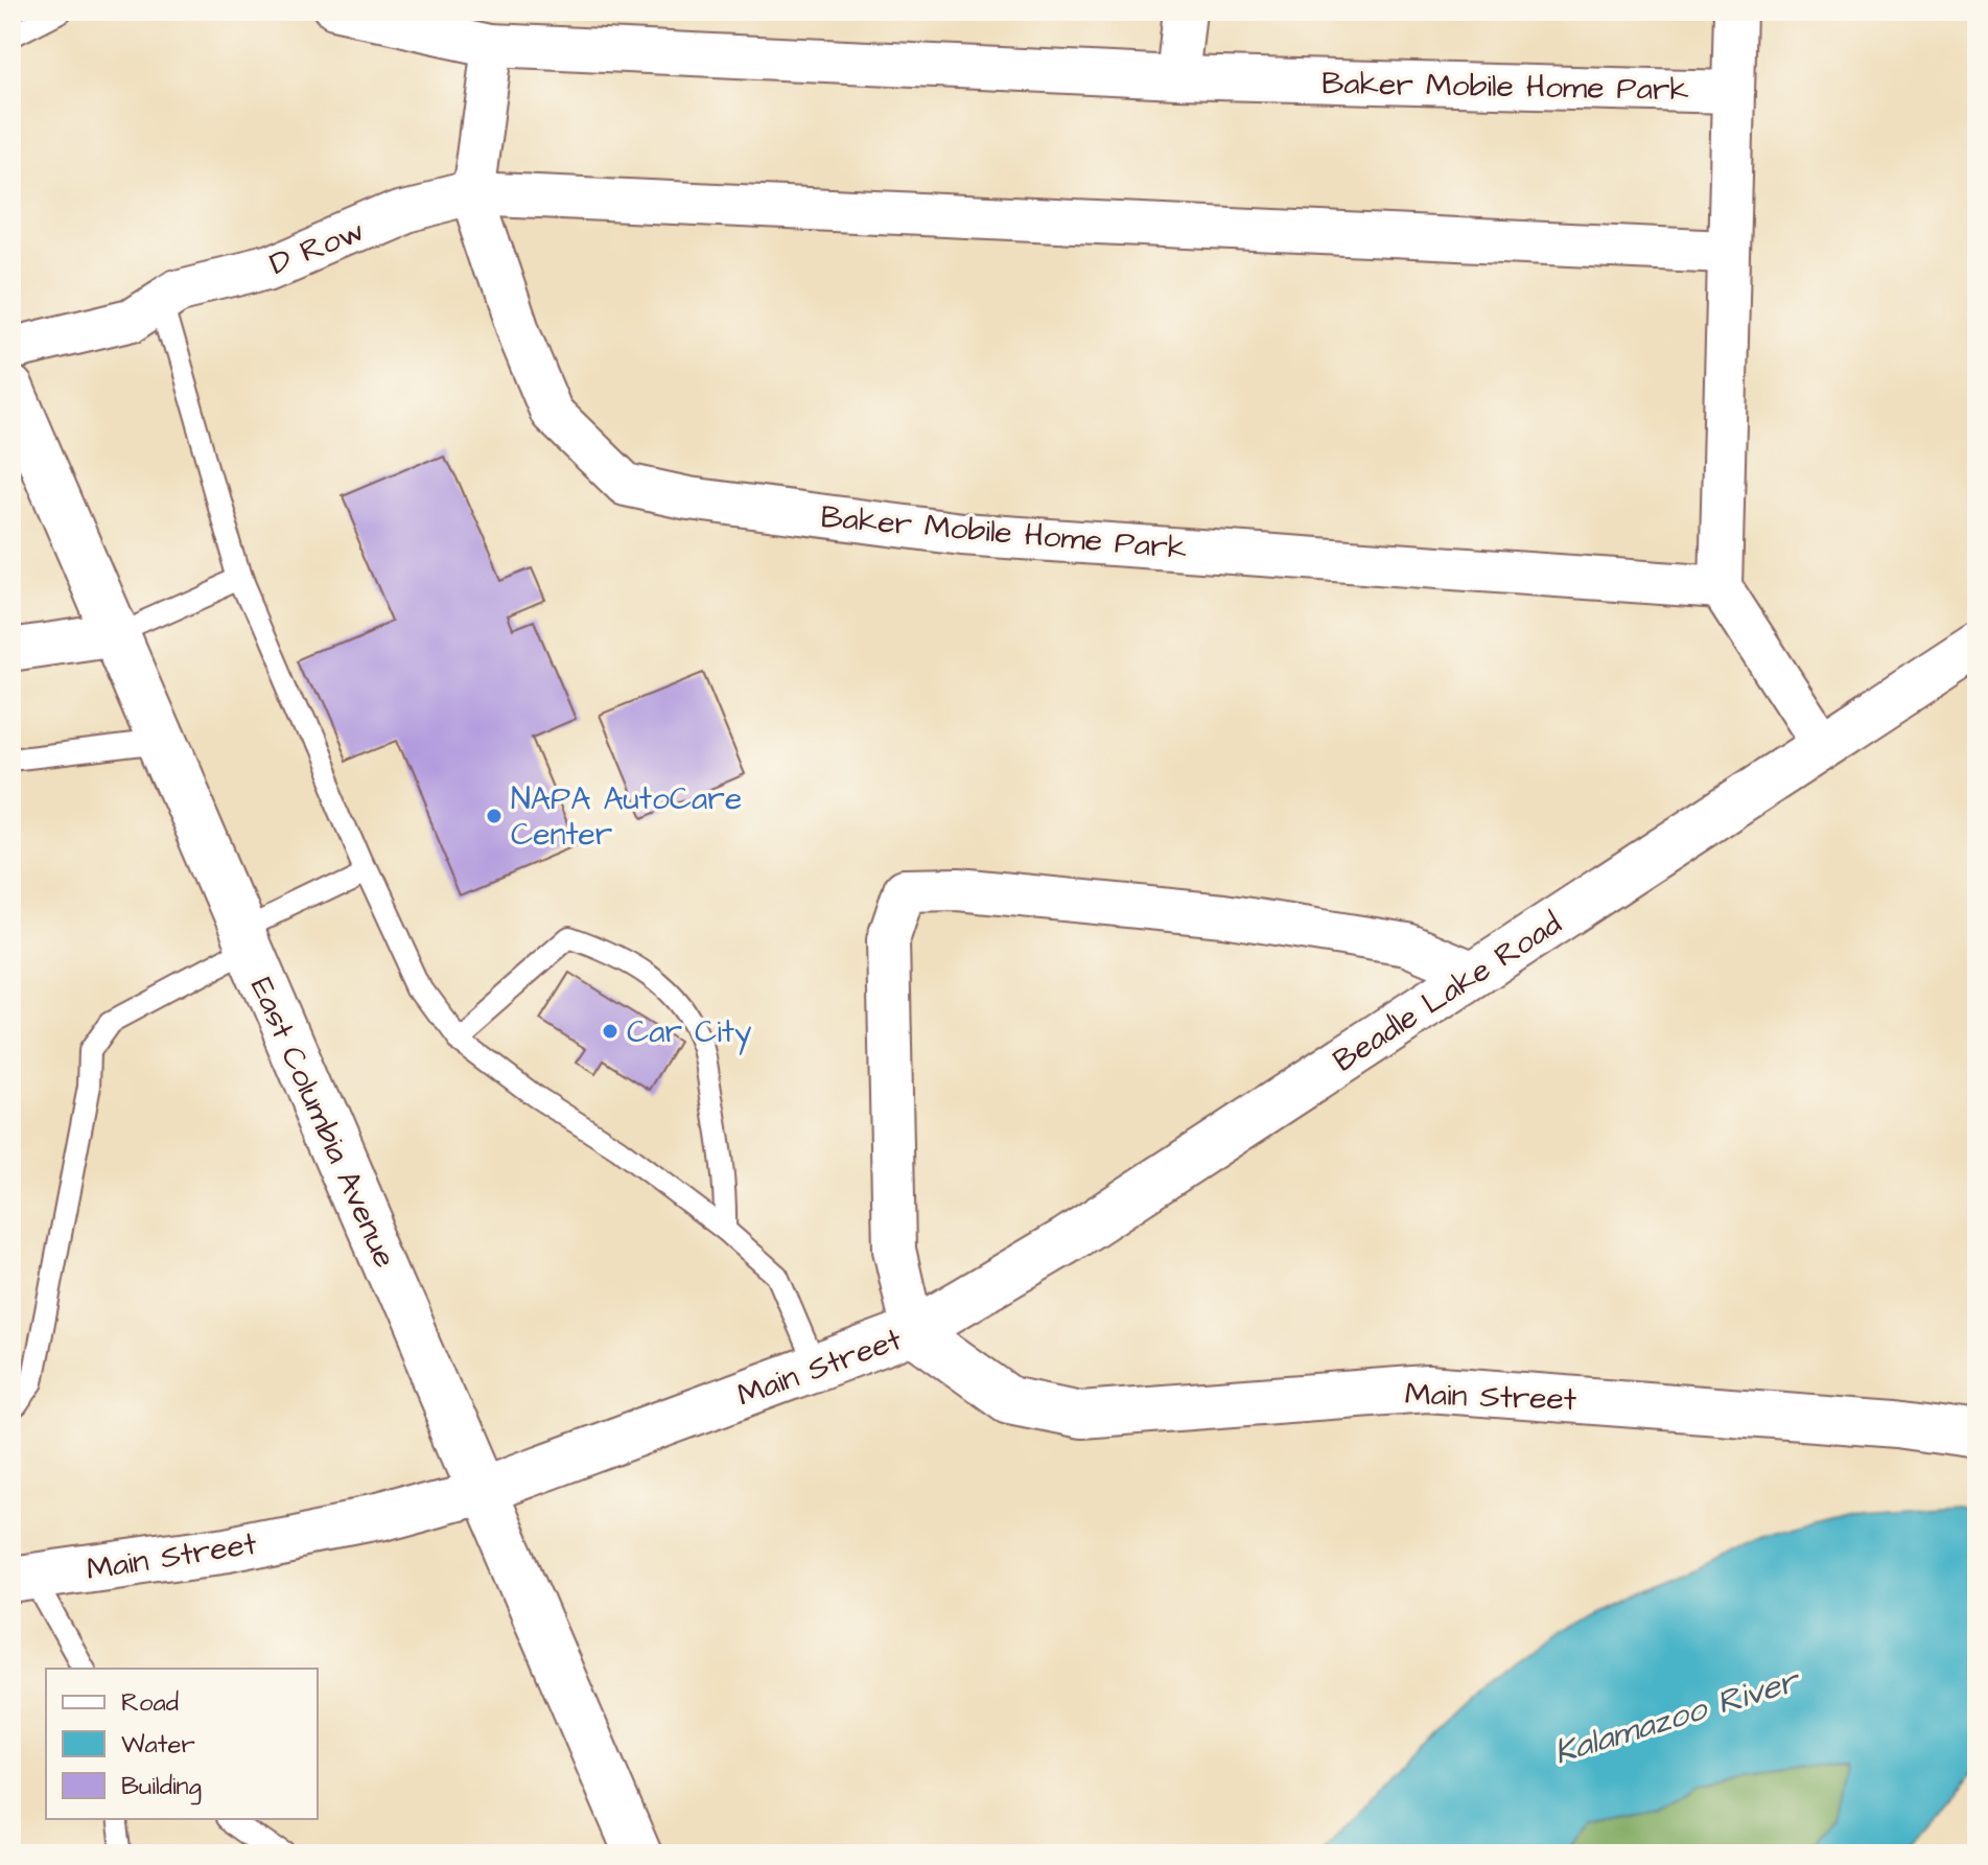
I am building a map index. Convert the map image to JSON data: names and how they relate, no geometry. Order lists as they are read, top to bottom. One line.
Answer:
{"streets":{"main road":["Beadle Lake Road","East Columbia Avenue","Main Street"],"street":["Baker Mobile Home Park","D Row"]},"crossings":[["Baker Mobile Home Park","D Row"],["Beadle Lake Road","Main Street"],["East Columbia Avenue","Main Street"]],"water":["Kalamazoo River"],"places":["NAPA AutoCare Center","Car City"],"legend":["Road","Water","Building"]}
